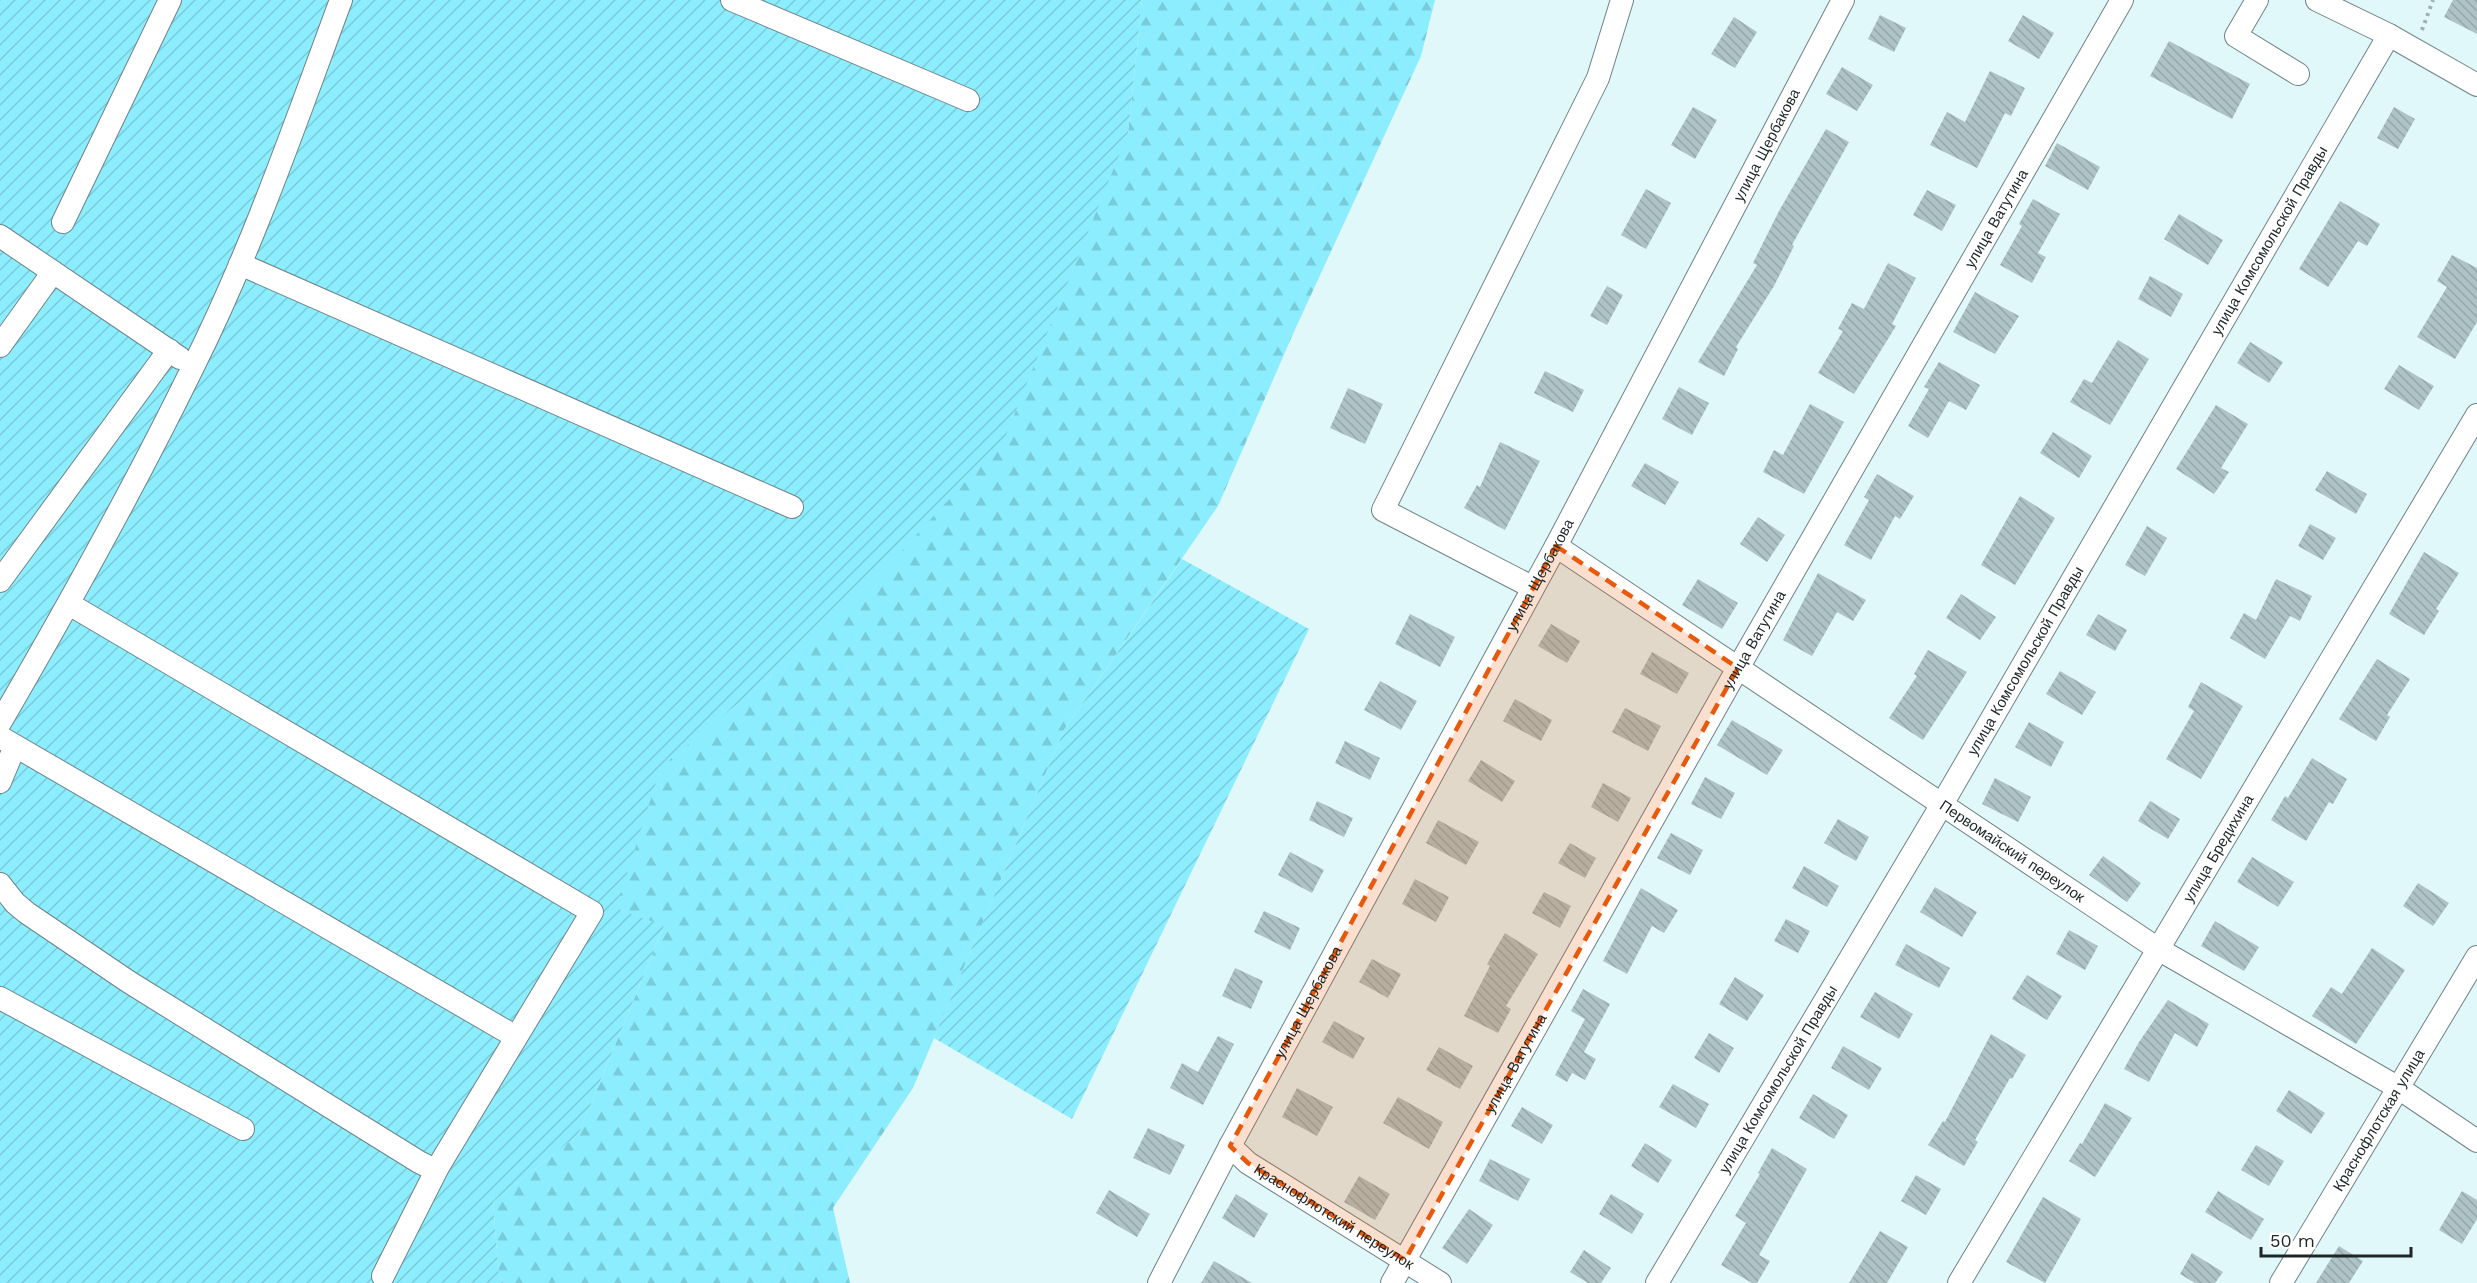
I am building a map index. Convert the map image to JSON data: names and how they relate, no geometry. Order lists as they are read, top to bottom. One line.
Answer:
{"streets":{"street":["улица Щербакова","улица Ватутина","улица Комсомольской Правды","улица Бредихина","Первомайский переулок","Краснофлотская улица","Краснофлотский переулок"]},"crossings":[["улица Щербакова","Первомайский переулок"],["улица Щербакова","Краснофлотский переулок"],["улица Ватутина","Первомайский переулок"],["улица Ватутина","Краснофлотский переулок"],["улица Комсомольской Правды","Первомайский переулок"],["улица Бредихина","Первомайский переулок"],["Первомайский переулок","Краснофлотская улица"]],"scale_bar":"50 m"}
